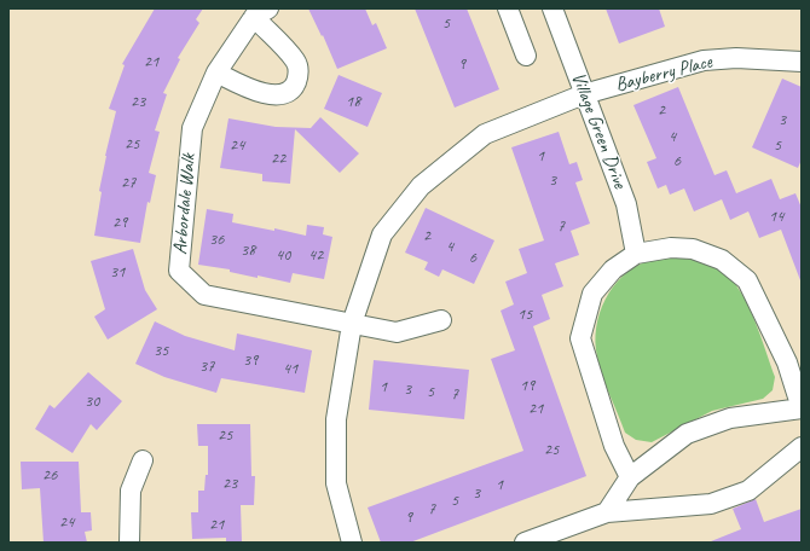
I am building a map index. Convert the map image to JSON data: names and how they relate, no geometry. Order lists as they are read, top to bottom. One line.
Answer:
{"streets":{"street":["Bayberry Place","Village Green Drive","Arbordale Walk"]},"crossings":[["Bayberry Place","Village Green Drive"],["Bayberry Place","Arbordale Walk"]],"house_numbers":["5","21","9","23","18","2","3","4","25","24","5","1","22","6","3","27","14","29","7","2","36","4","38","40","42","6","31","15","35","39","37","41","19","1","3","5","7","30","21","25","25","26","23","1","3","5","7","9","24","21"]}
